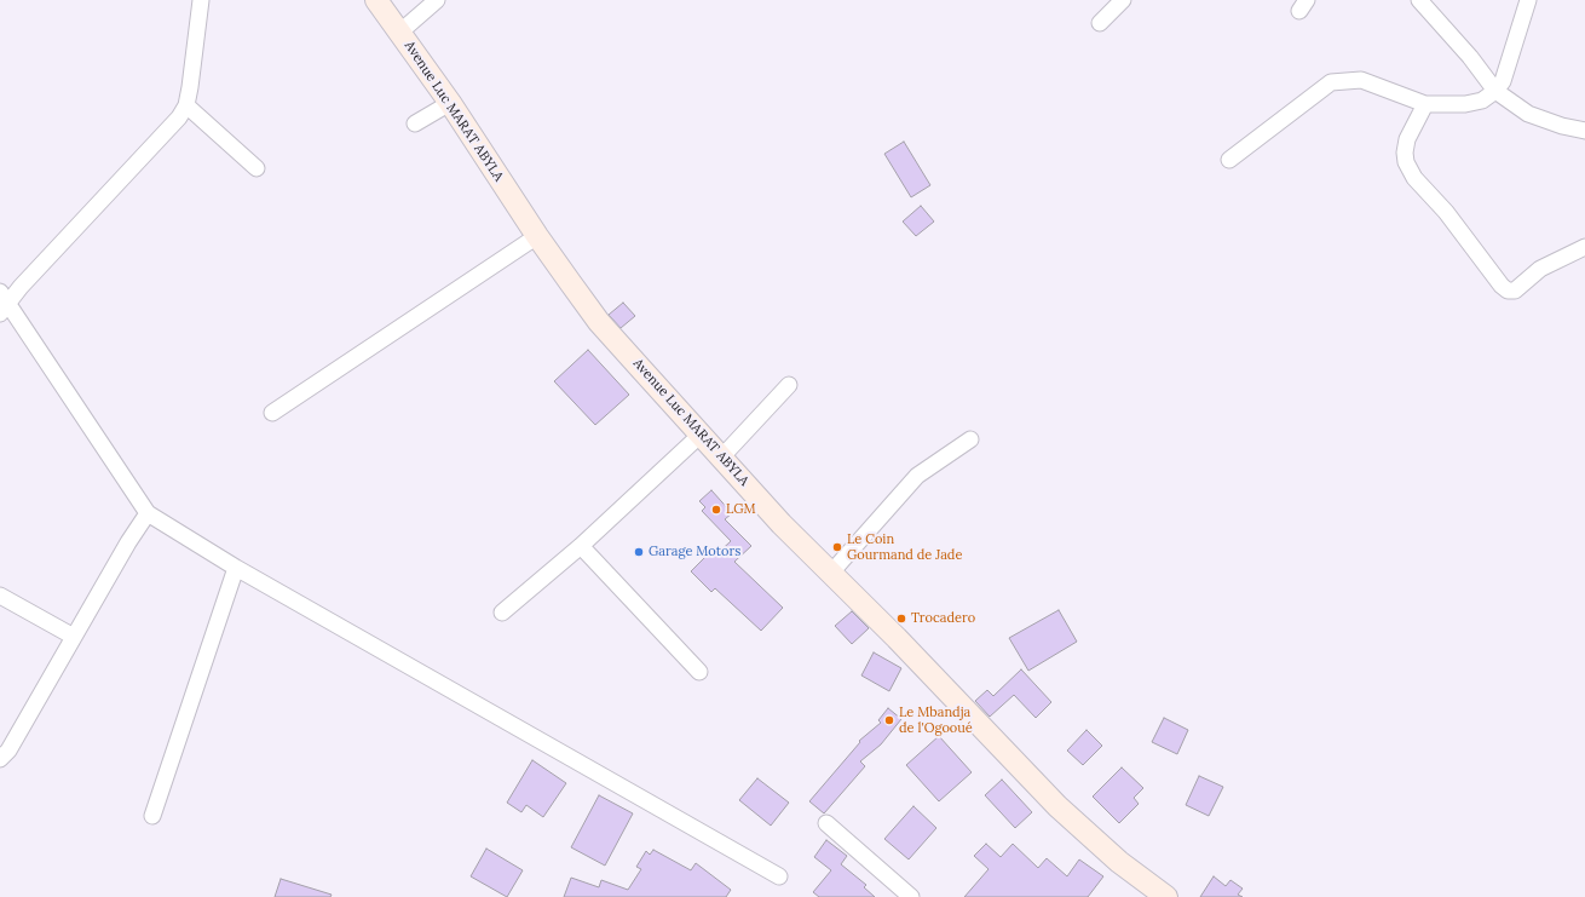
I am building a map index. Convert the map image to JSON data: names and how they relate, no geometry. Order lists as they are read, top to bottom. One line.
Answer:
{"streets":{"street":["Avenue Luc MARAT ABYLA"]},"places":["LGM","Le Coin Gourmand de Jade","Garage Motors","Trocadero","Le Mbandja de l'Ogooué"]}
